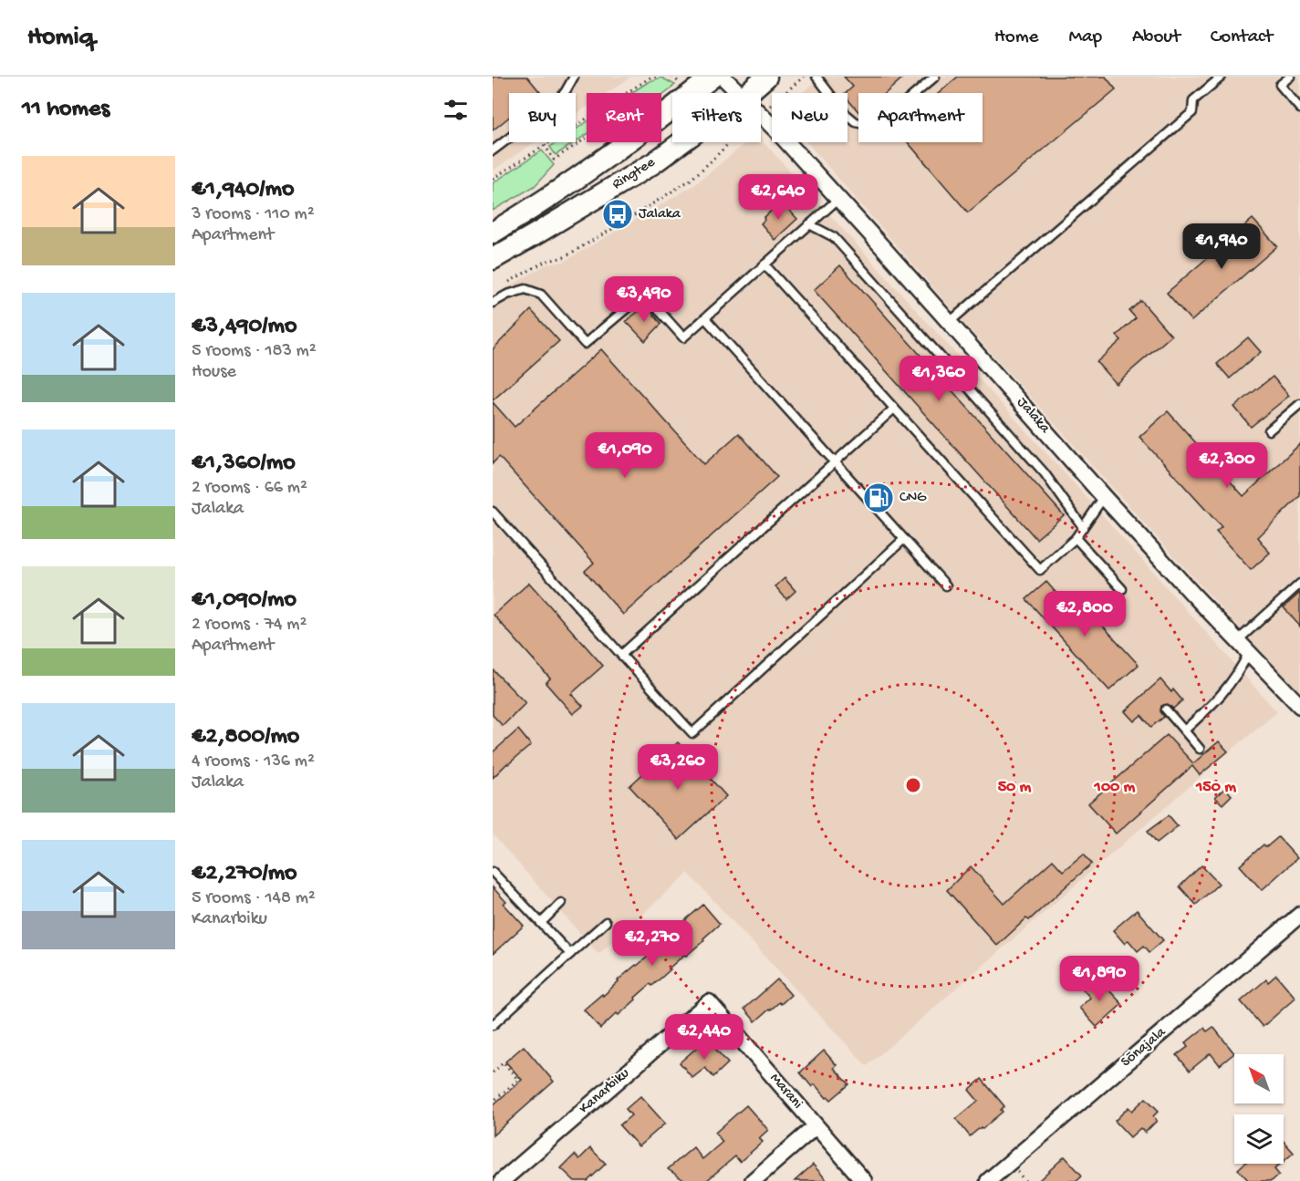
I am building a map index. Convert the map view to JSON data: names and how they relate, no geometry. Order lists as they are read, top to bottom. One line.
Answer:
{"streets":{"main road":["Ringtee"],"street":["Jalaka","Sõnajala","Kanarbiku","Marani"]},"crossings":[["Kanarbiku","Marani"]],"places":{"bus stop":["Jalaka"],"fuel station":["CNG"]},"north":"top left","page":{"header":"Homiq","nav":["Home","Map","About","Contact"],"heading":"11 homes","chip":["Buy","Rent","Filters","New","Apartment"],"list":[{"name":"€1,940/mo","note":"3 rooms · 110 m² · Apartment"},{"name":"€3,490/mo","note":"5 rooms · 183 m² · House"},{"name":"€1,360/mo","note":"2 rooms · 66 m² · Jalaka"},{"name":"€1,090/mo","note":"2 rooms · 74 m² · Apartment"},{"name":"€2,800/mo","note":"4 rooms · 136 m² · Jalaka"},{"name":"€2,270/mo","note":"5 rooms · 148 m² · Kanarbiku"}],"price":["€2,640","€1,940","€3,490","€1,360","€1,090","€2,300","€2,800","€3,260","€2,270","€1,890","€2,440"]},"rings":["50 m","100 m","150 m"]}
